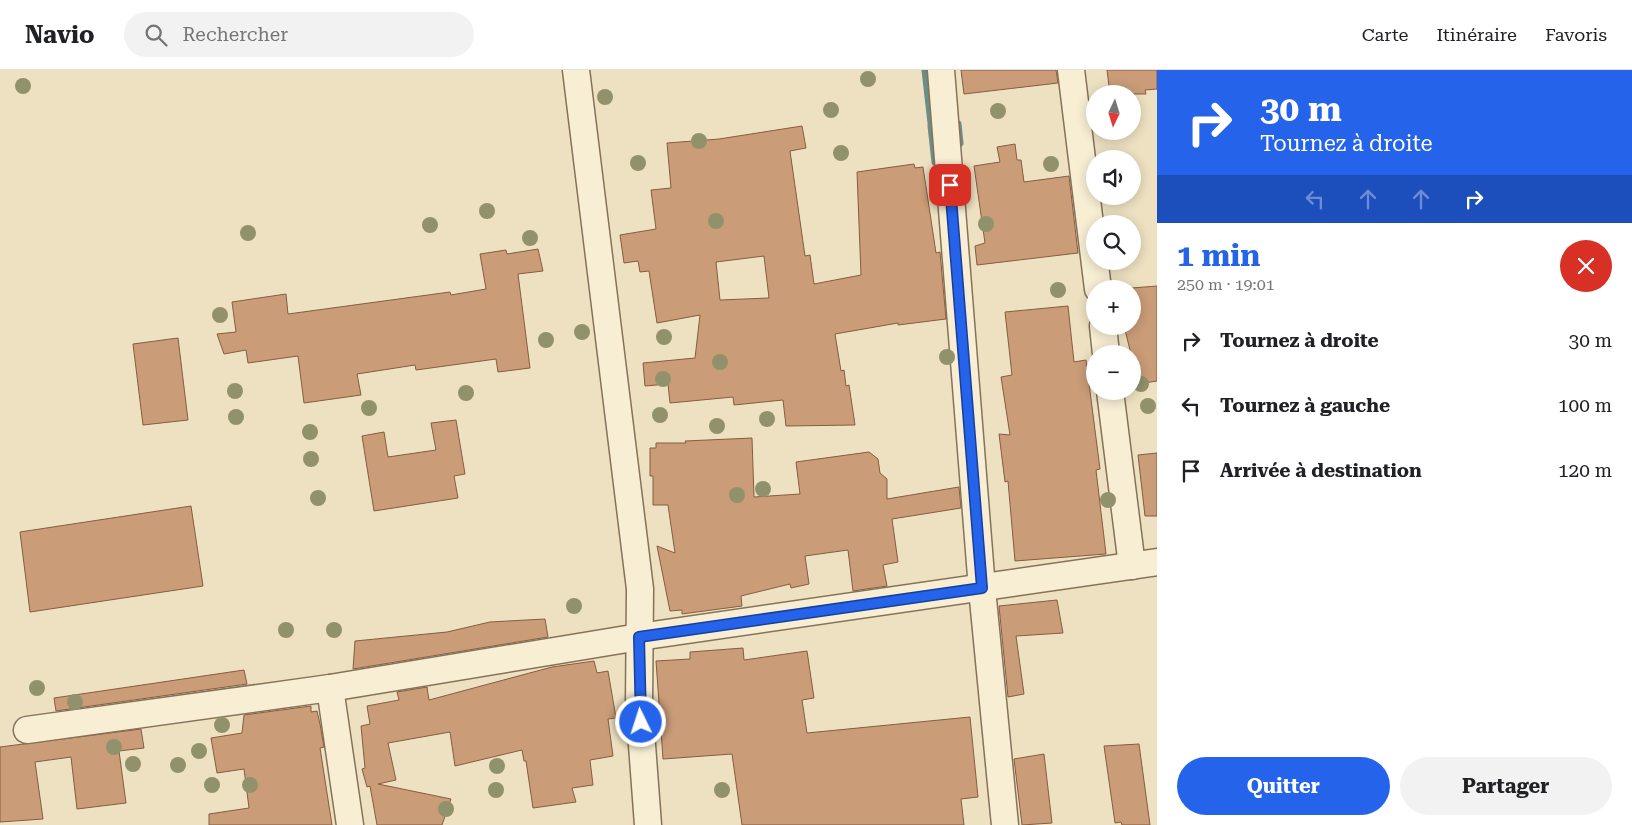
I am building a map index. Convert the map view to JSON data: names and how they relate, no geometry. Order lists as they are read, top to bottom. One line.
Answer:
{"north":"bottom","page":{"header":"Navio","search":"Rechercher","nav":["Carte","Itinéraire","Favoris"],"turn":["30 m","Tournez à droite"],"map_buttons":["+","−"],"heading":["1 min","250 m · 19:01"],"list":[{"name":"Tournez à droite","value":"30 m"},{"name":"Tournez à gauche","value":"100 m"},{"name":"Arrivée à destination","value":"120 m"}],"buttons":["Quitter","Partager"]}}
